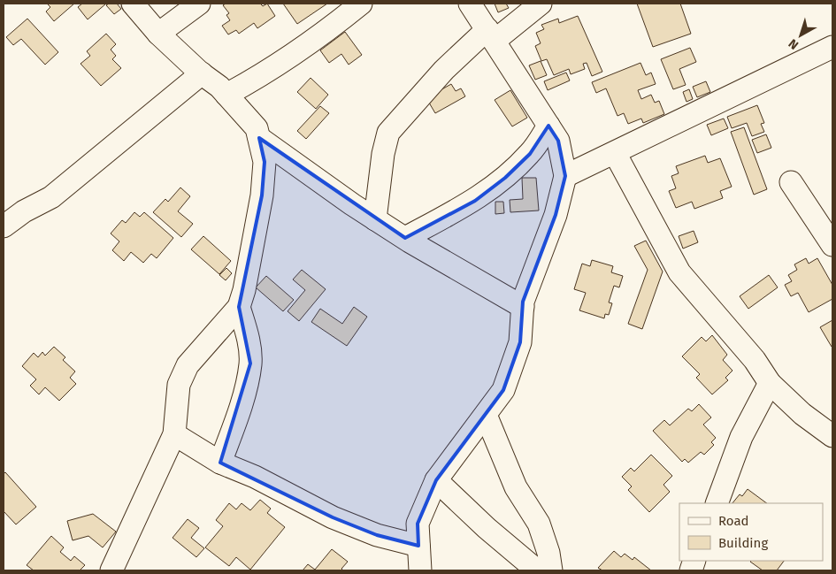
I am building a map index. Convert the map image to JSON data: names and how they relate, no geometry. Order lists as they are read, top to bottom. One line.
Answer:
{"legend":["Road","Building"],"north":"bottom left"}
